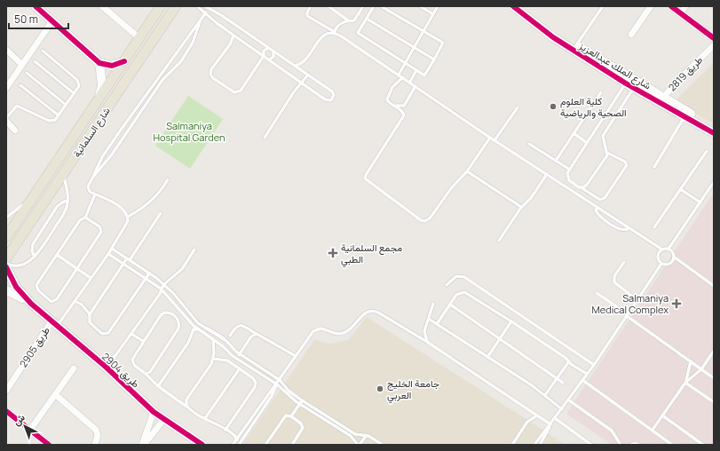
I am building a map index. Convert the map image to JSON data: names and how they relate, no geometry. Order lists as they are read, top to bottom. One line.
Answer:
{"streets":{"main road":["شارع السلمانية"],"street":["شارع الملك عبدالعزيز","طريق 2819","طريق 2905","طريق 2904"]},"crossings":[["شارع الملك عبدالعزيز","طريق 2819"],["طريق 2905","طريق 2904"]],"parks":["Salmaniya Hospital Garden"],"places":{"other":["كلية العلوم الصحية والرياضية","جامعة الخليج العربي"],"health":["مجمع السلمانية الطبي","Salmaniya Medical Complex"]},"scale_bar":"50 m","north":"top left"}
